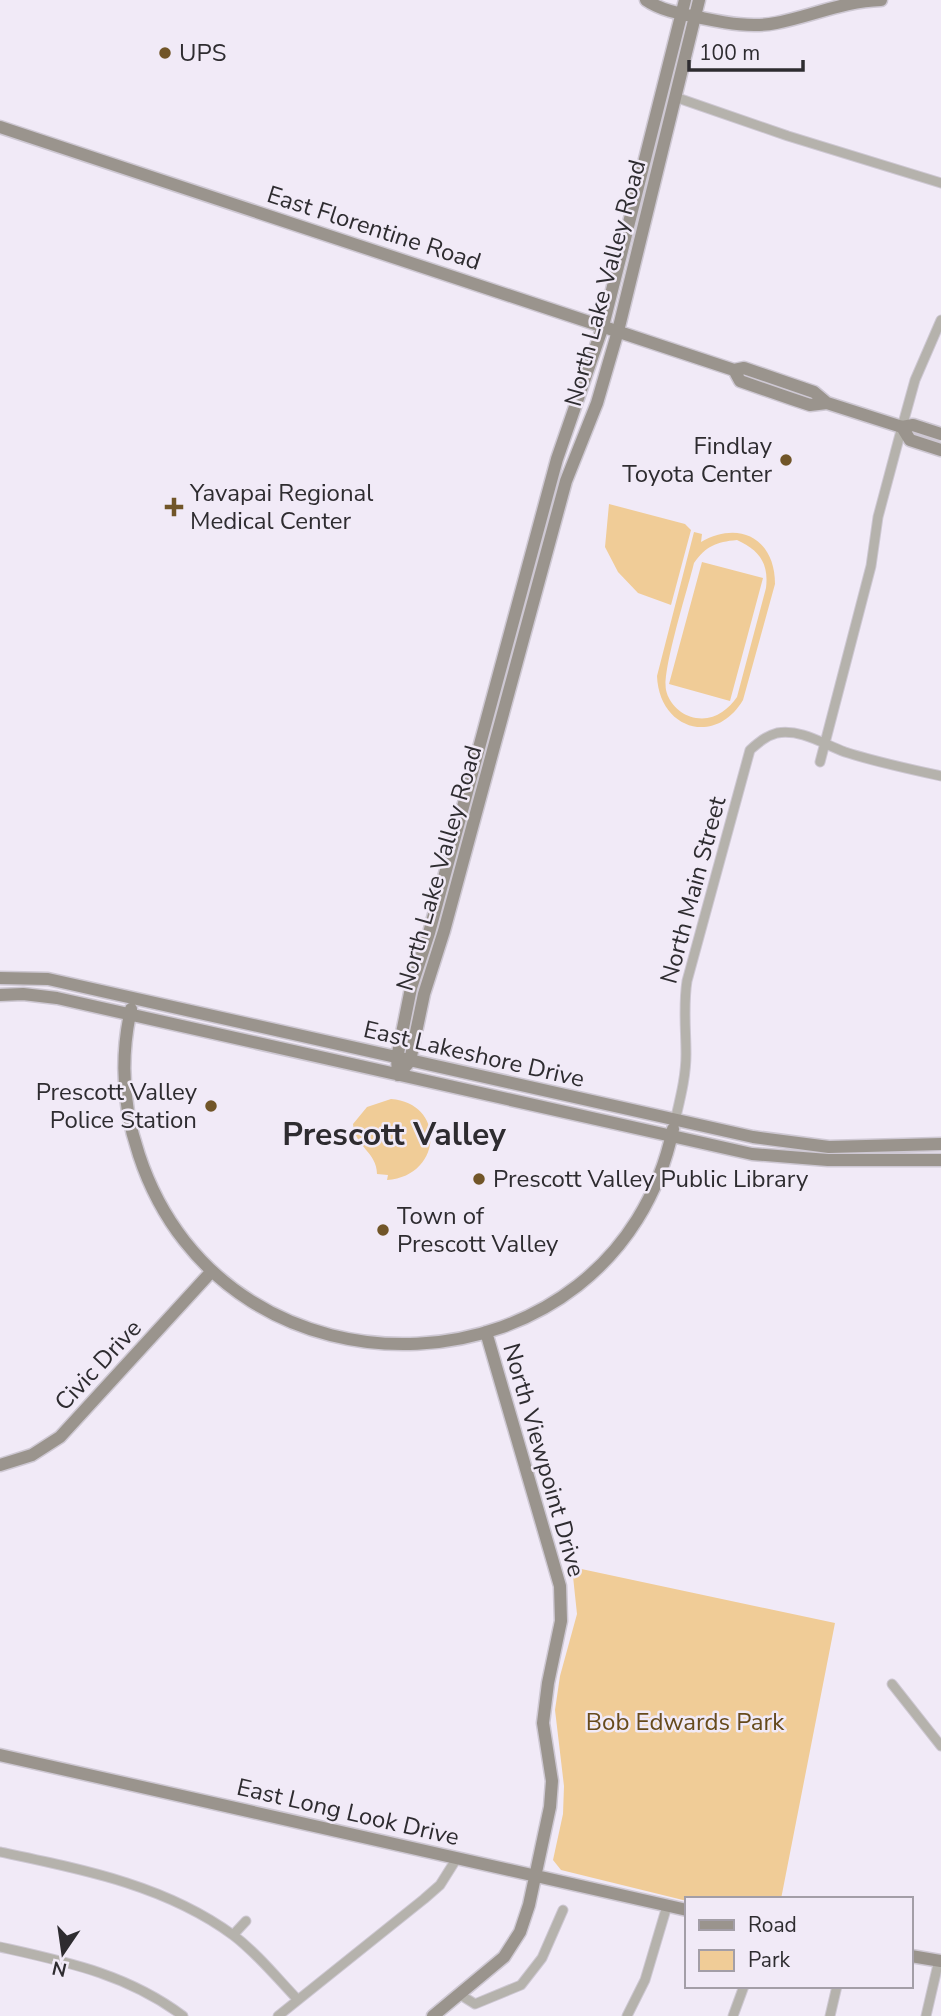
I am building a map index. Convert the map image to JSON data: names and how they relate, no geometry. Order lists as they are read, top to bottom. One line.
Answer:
{"streets":{"street":["East Florentine Road","North Lake Valley Road","North Main Street","East Lakeshore Drive","Civic Drive","North Viewpoint Drive","East Long Look Drive"]},"crossings":[["East Florentine Road","North Lake Valley Road"],["North Lake Valley Road","East Lakeshore Drive"],["North Main Street","East Lakeshore Drive"],["North Viewpoint Drive","East Long Look Drive"]],"districts":["Prescott Valley"],"parks":["Bob Edwards Park"],"places":{"other":["UPS","Findlay Toyota Center","Prescott Valley Police Station","Prescott Valley Public Library","Town of Prescott Valley"],"health":["Yavapai Regional Medical Center"]},"legend":["Road","Park"],"scale_bar":"100 m","north":"bottom"}
